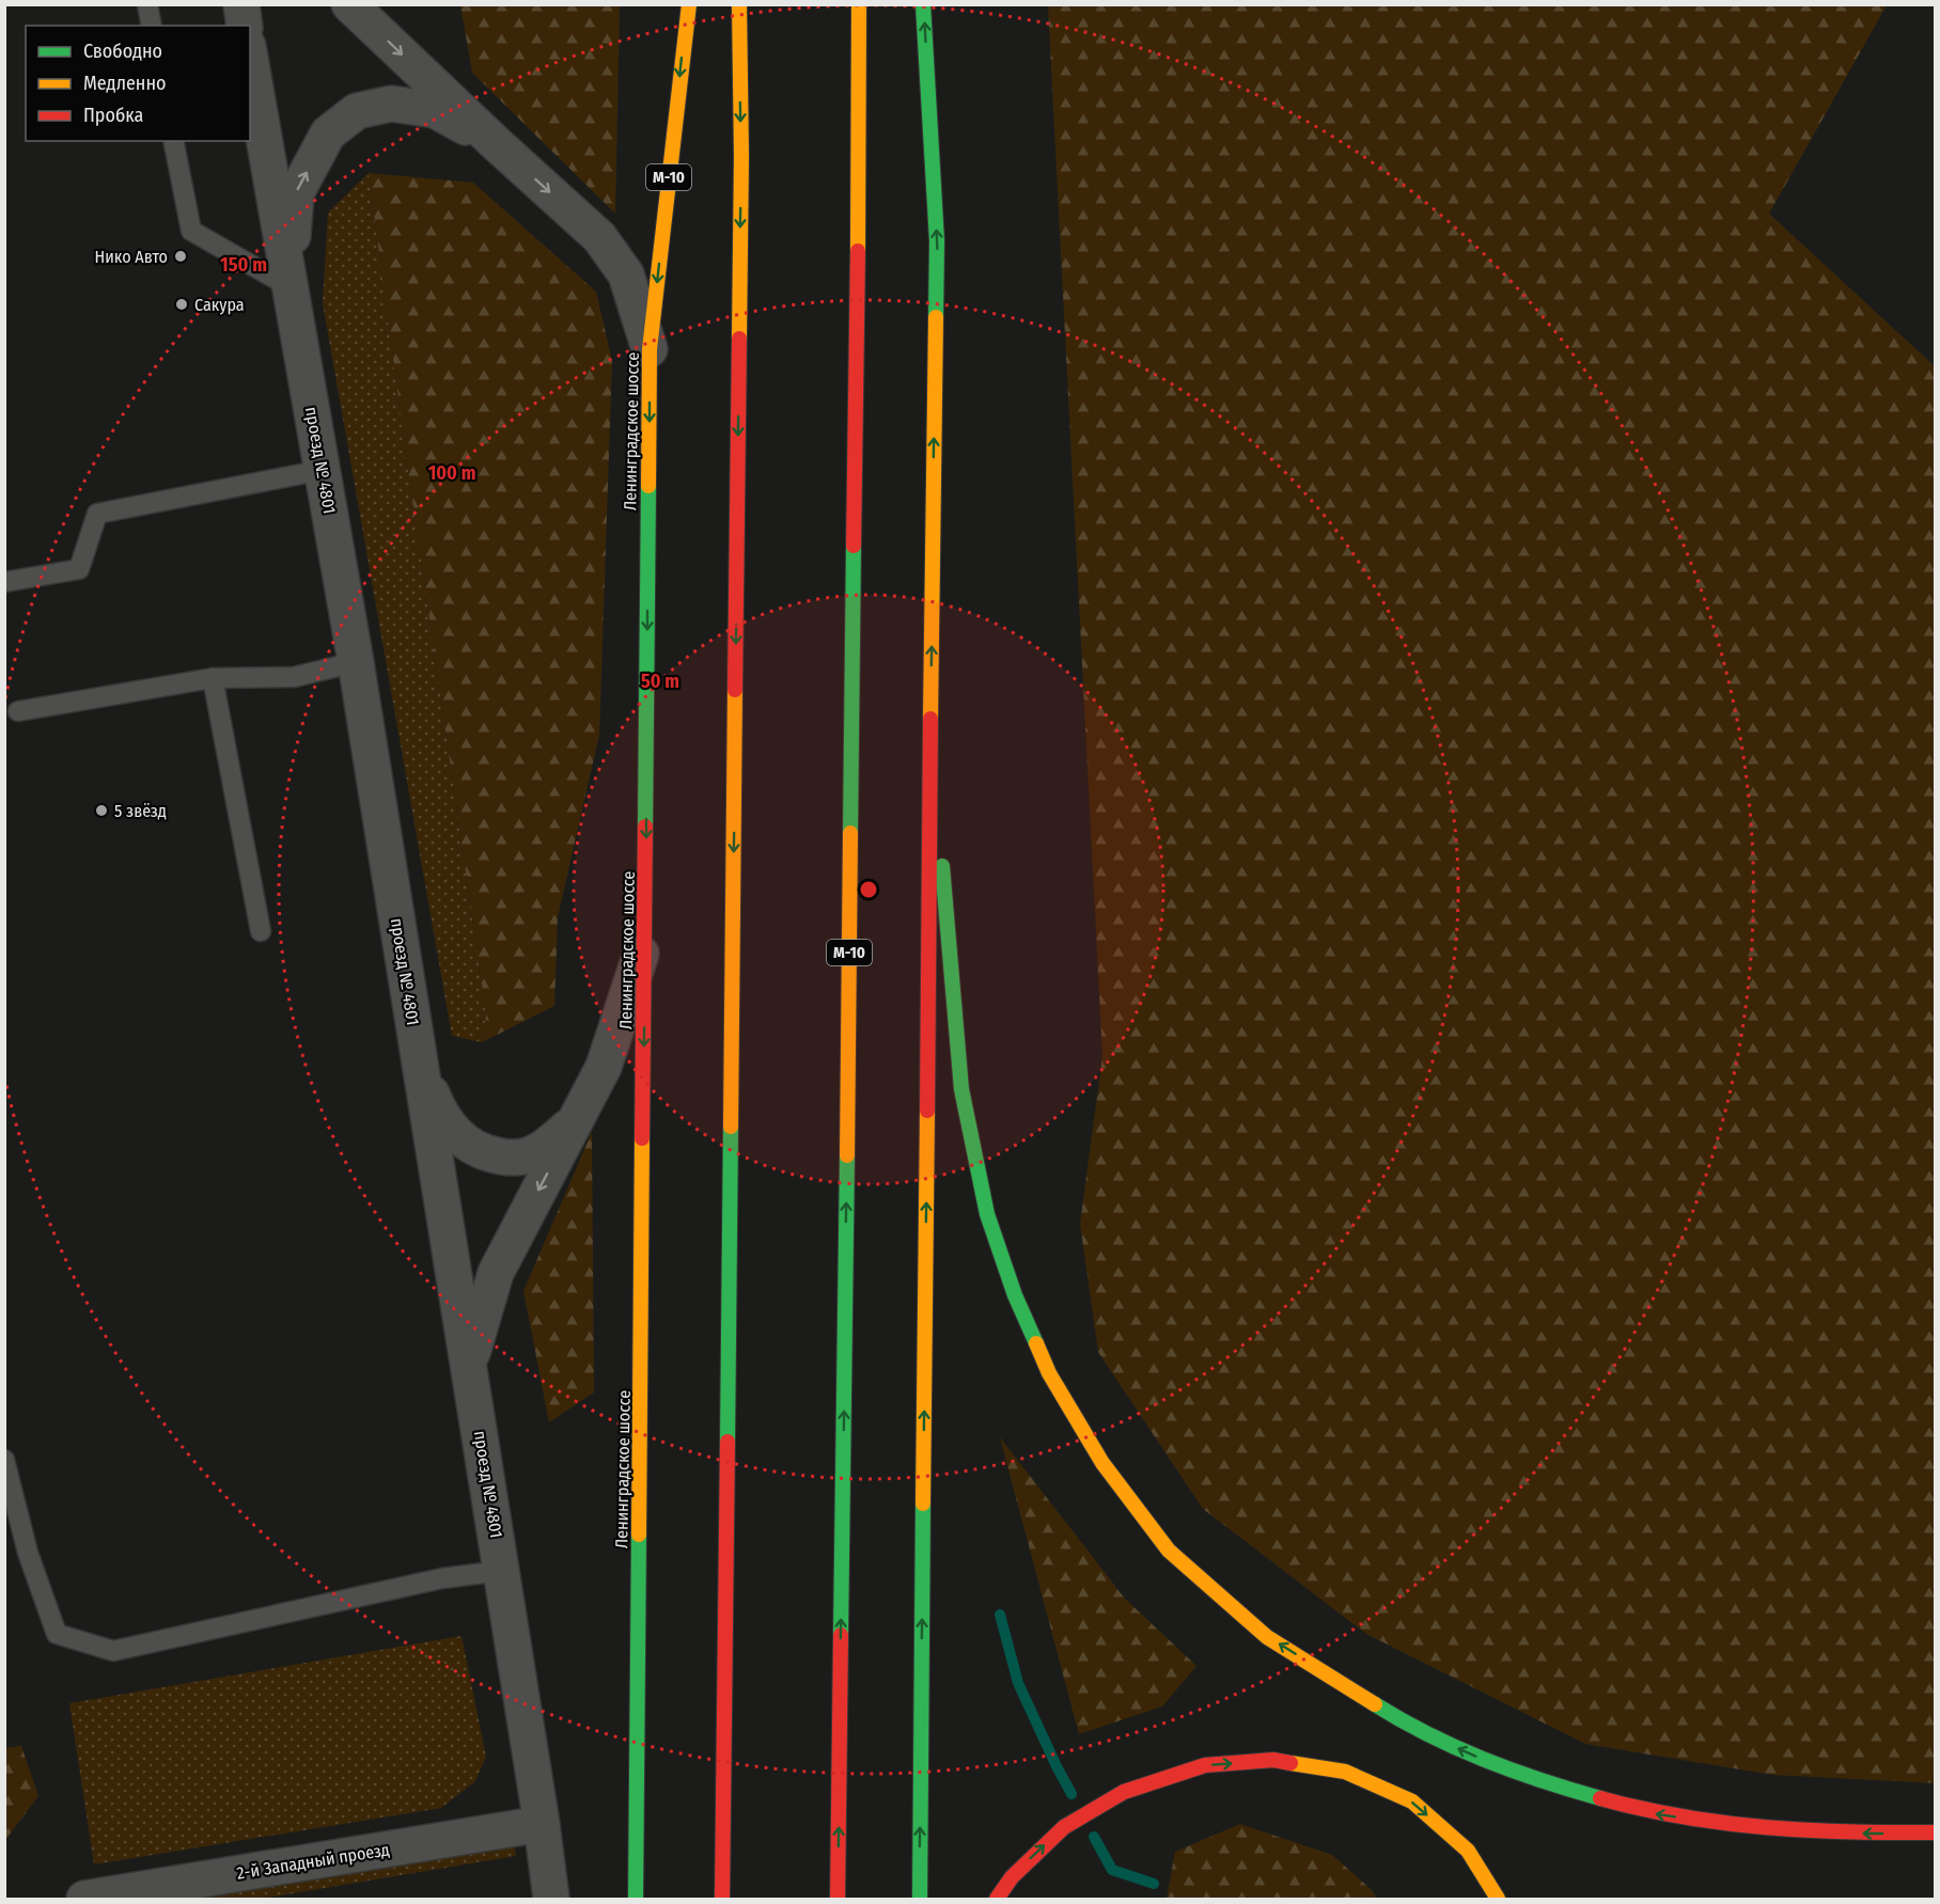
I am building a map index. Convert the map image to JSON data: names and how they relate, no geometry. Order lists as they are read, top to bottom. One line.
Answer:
{"streets":{"main road":["М-10","Ленинградское шоссе"],"street":["проезд № 4801","2-й Западный проезд"]},"crossings":[["проезд № 4801","2-й Западный проезд"]],"places":["Нико Авто","Сакура","5 звёзд"],"legend":["Свободно","Медленно","Пробка"],"rings":["150 m","100 m","50 m"]}
